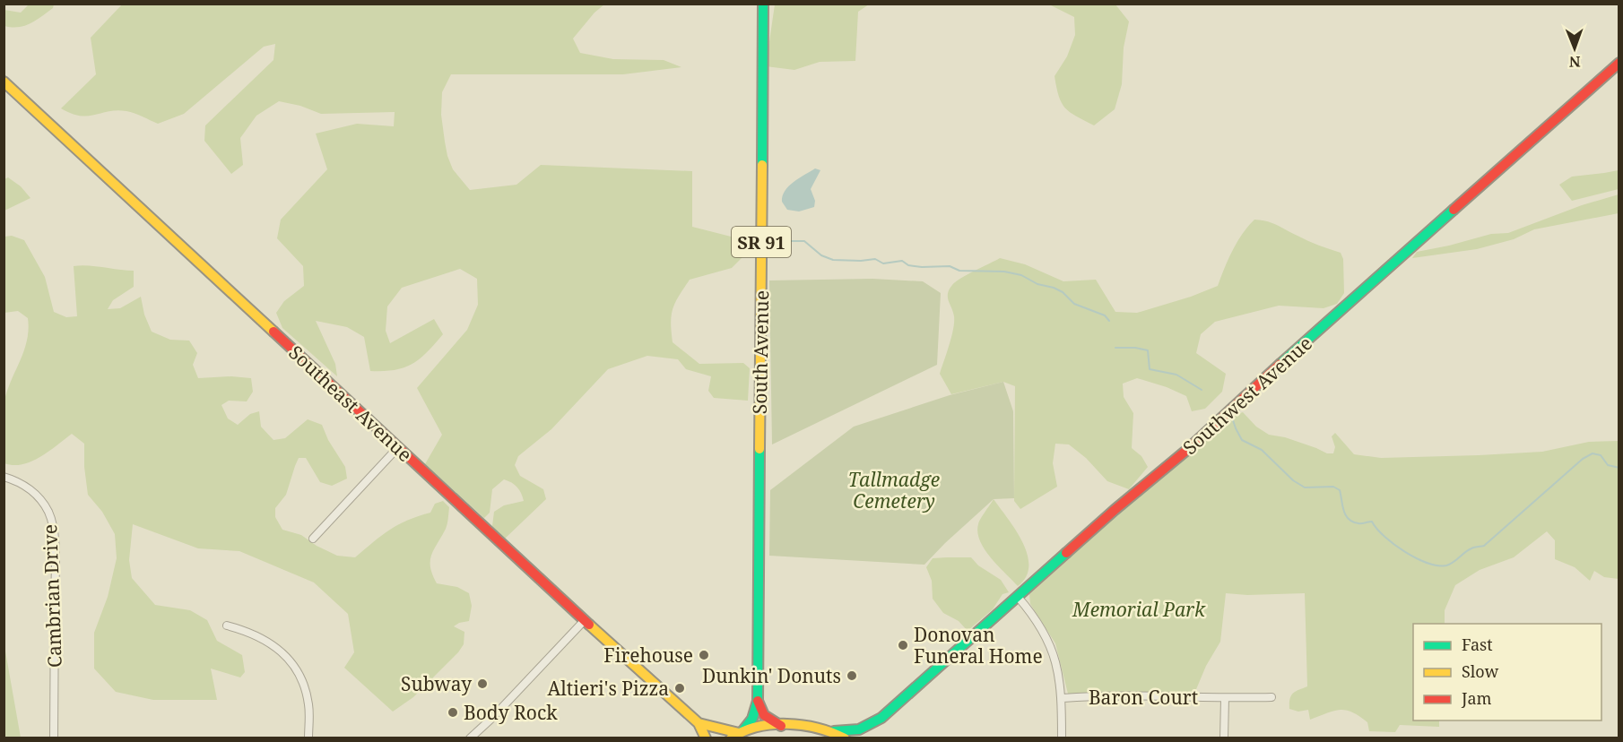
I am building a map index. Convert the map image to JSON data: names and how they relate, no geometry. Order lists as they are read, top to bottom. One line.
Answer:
{"streets":{"street":["SR 91","South Avenue","Southwest Avenue","Southeast Avenue","Cambrian Drive","Baron Court"]},"crossings":[["South Avenue","Southeast Avenue"]],"parks":["Tallmadge Cemetery","Memorial Park"],"places":["Donovan Funeral Home","Firehouse","Dunkin' Donuts","Subway","Altieri's Pizza","Body Rock"],"legend":["Fast","Slow","Jam"],"north":"bottom"}
